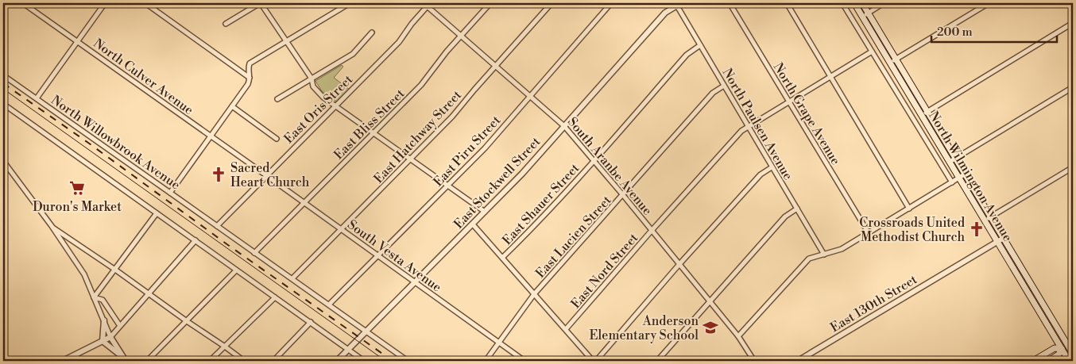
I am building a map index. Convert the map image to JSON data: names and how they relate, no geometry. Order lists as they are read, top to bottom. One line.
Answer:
{"streets":{"main road":["North Wilmington Avenue"],"street":["North Culver Avenue","East Oris Street","North Grape Avenue","East Bliss Street","North Paulsen Avenue","East Hatchway Street","North Willowbrook Avenue","East Piru Street","South Aranbe Avenue","East Stockwell Street","East Shauer Street","East Lucien Street","South Vesta Avenue","East Nord Street","East 130th Street"]},"crossings":[["North Culver Avenue","South Vesta Avenue"],["East Oris Street","North Willowbrook Avenue"],["East Oris Street","South Aranbe Avenue"],["East Oris Street","South Vesta Avenue"],["North Grape Avenue","East Nord Street"],["East Bliss Street","North Willowbrook Avenue"],["East Bliss Street","South Aranbe Avenue"],["East Bliss Street","South Vesta Avenue"],["North Paulsen Avenue","East Stockwell Street"],["North Paulsen Avenue","East Shauer Street"],["North Paulsen Avenue","East Lucien Street"],["North Paulsen Avenue","East Nord Street"],["East Hatchway Street","North Willowbrook Avenue"],["East Hatchway Street","South Aranbe Avenue"],["East Hatchway Street","South Vesta Avenue"],["North Willowbrook Avenue","East Piru Street"],["North Willowbrook Avenue","East Stockwell Street"],["East Piru Street","South Aranbe Avenue"],["East Piru Street","South Vesta Avenue"],["South Aranbe Avenue","East Stockwell Street"],["South Aranbe Avenue","East Shauer Street"],["South Aranbe Avenue","East Lucien Street"],["South Aranbe Avenue","East Nord Street"],["North Wilmington Avenue","East 130th Street"],["East Stockwell Street","South Vesta Avenue"],["East Lucien Street","South Vesta Avenue"]],"places":{"church":["Sacred Heart Church","Crossroads United Methodist Church"],"supermarket":["Duron's Market"],"school or university":["Anderson Elementary School"]},"scale_bar":"200 m"}
